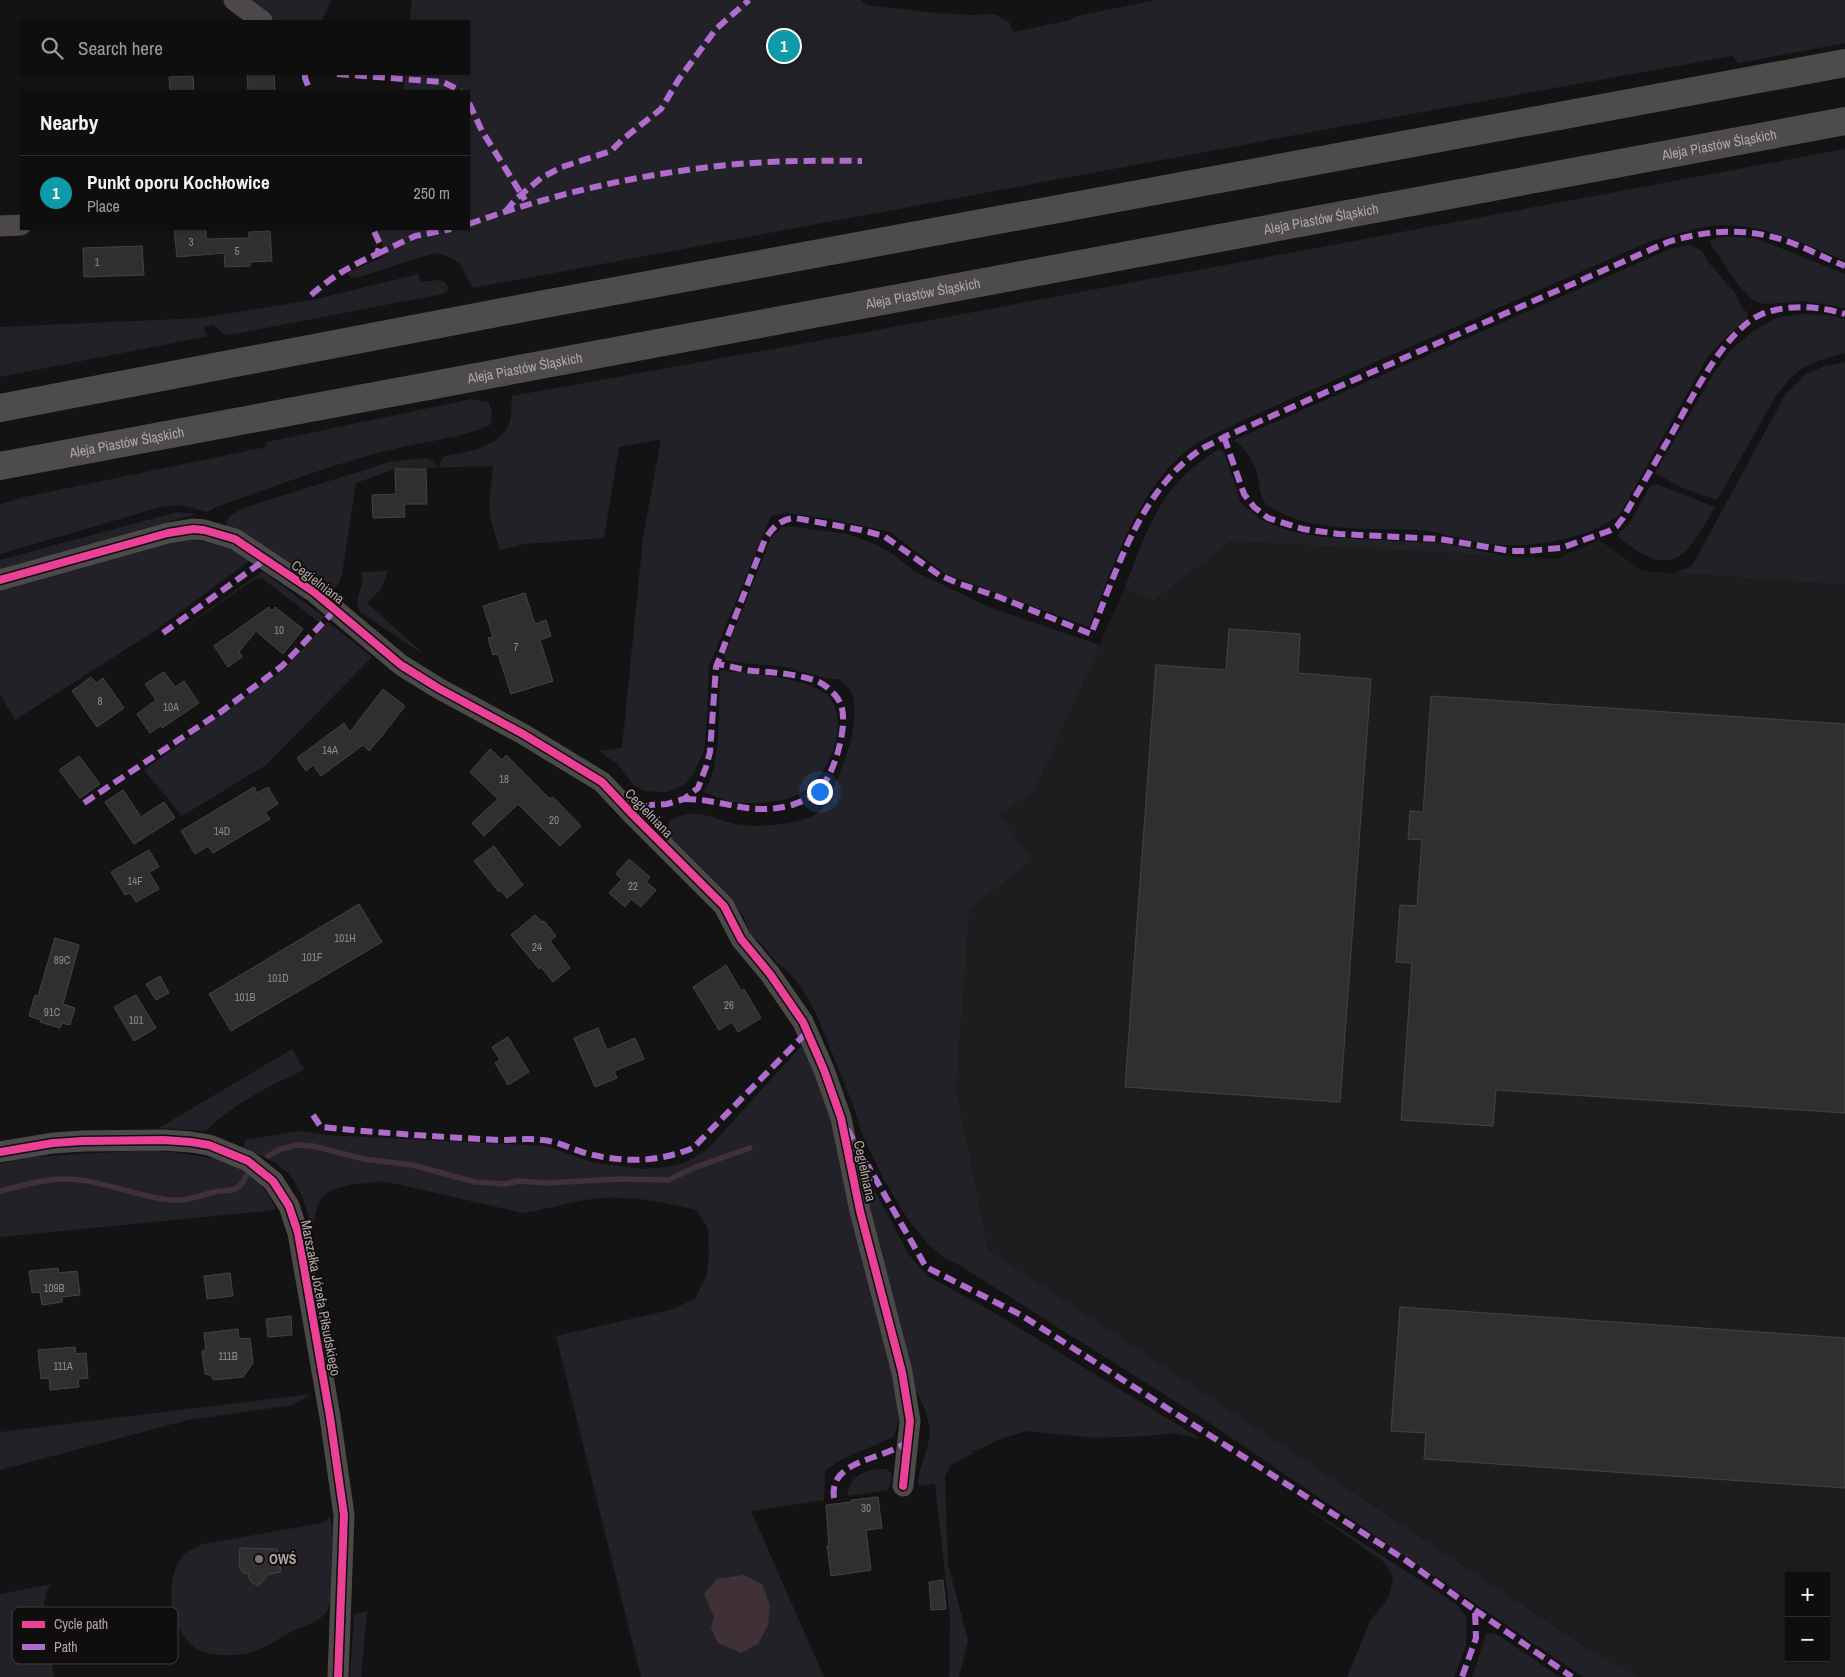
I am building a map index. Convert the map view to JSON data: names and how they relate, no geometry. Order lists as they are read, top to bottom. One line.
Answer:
{"streets":{"highway":["Aleja Piastów Śląskich"],"street":["Cegielniana","Marszałka Józefa Piłsudskiego"]},"places":["OWŚ"],"house_numbers":["3","5","1","10","7","8","10A","14A","18","20","14D","14F","22","101H","24","101F","89C","101D","101B","26","91C","101","109B","111B","111A","30"],"legend":["Cycle path","Path"],"page":{"search":"Search here","pins":"1","heading":"Nearby","list":[{"mark":"1","name":"Punkt oporu Kochłowice","note":"Place","value":"250 m"}],"map_buttons":["+","−"]}}
